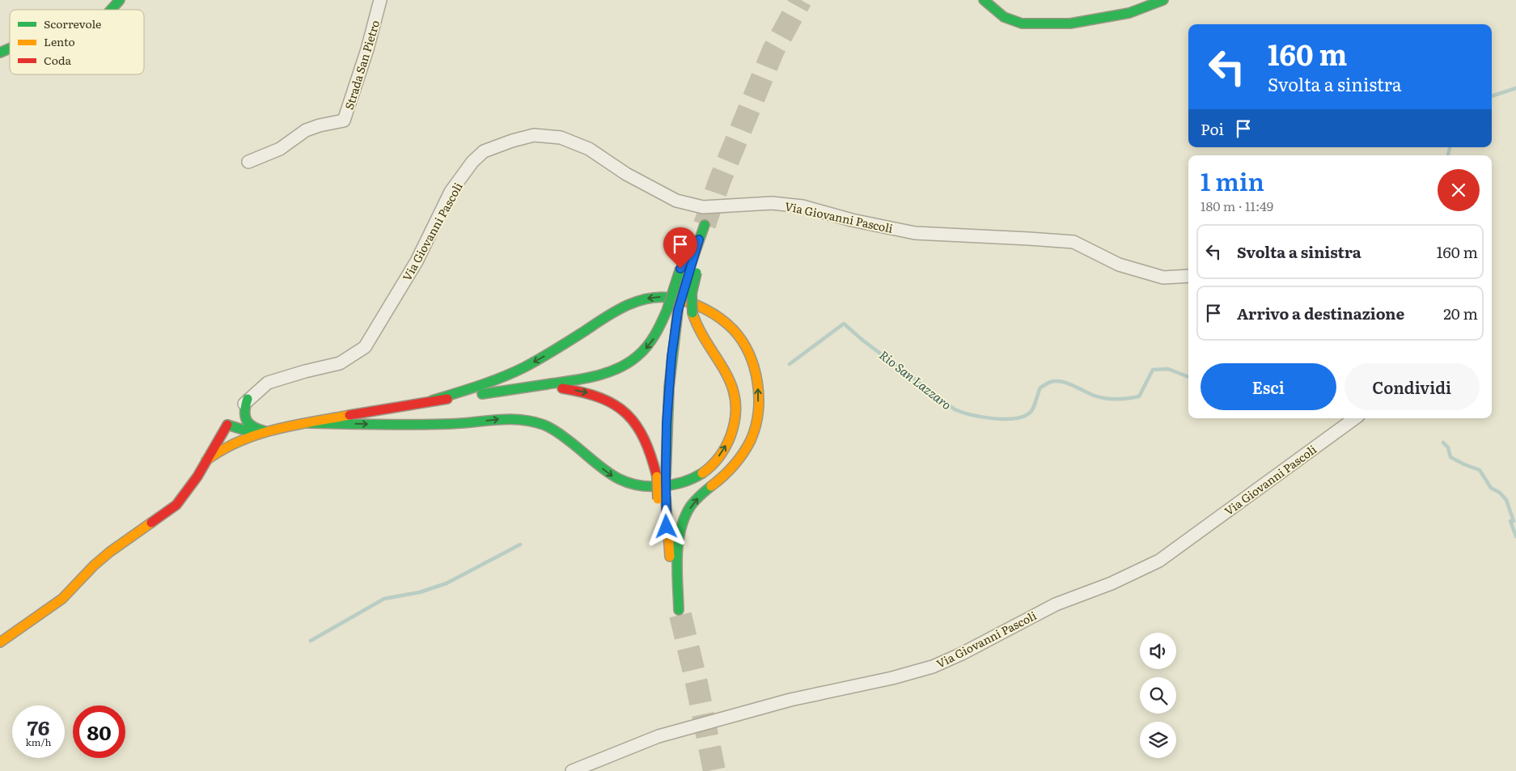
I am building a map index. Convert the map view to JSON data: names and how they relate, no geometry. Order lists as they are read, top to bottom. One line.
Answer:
{"streets":{"main road":["Via Giovanni Pascoli"],"street":["Strada San Pietro"]},"water":["Rio San Lazzaro"],"legend":["Scorrevole","Lento","Coda"],"page":{"turn":["160 m","Svolta a sinistra"],"then":"Poi","heading":["1 min","180 m · 11:49"],"list":[{"name":"Svolta a sinistra","value":"160 m"},{"name":"Arrivo a destinazione","value":"20 m"}],"buttons":["Esci","Condividi"],"speed":"76 km/h","limit":"80"}}
